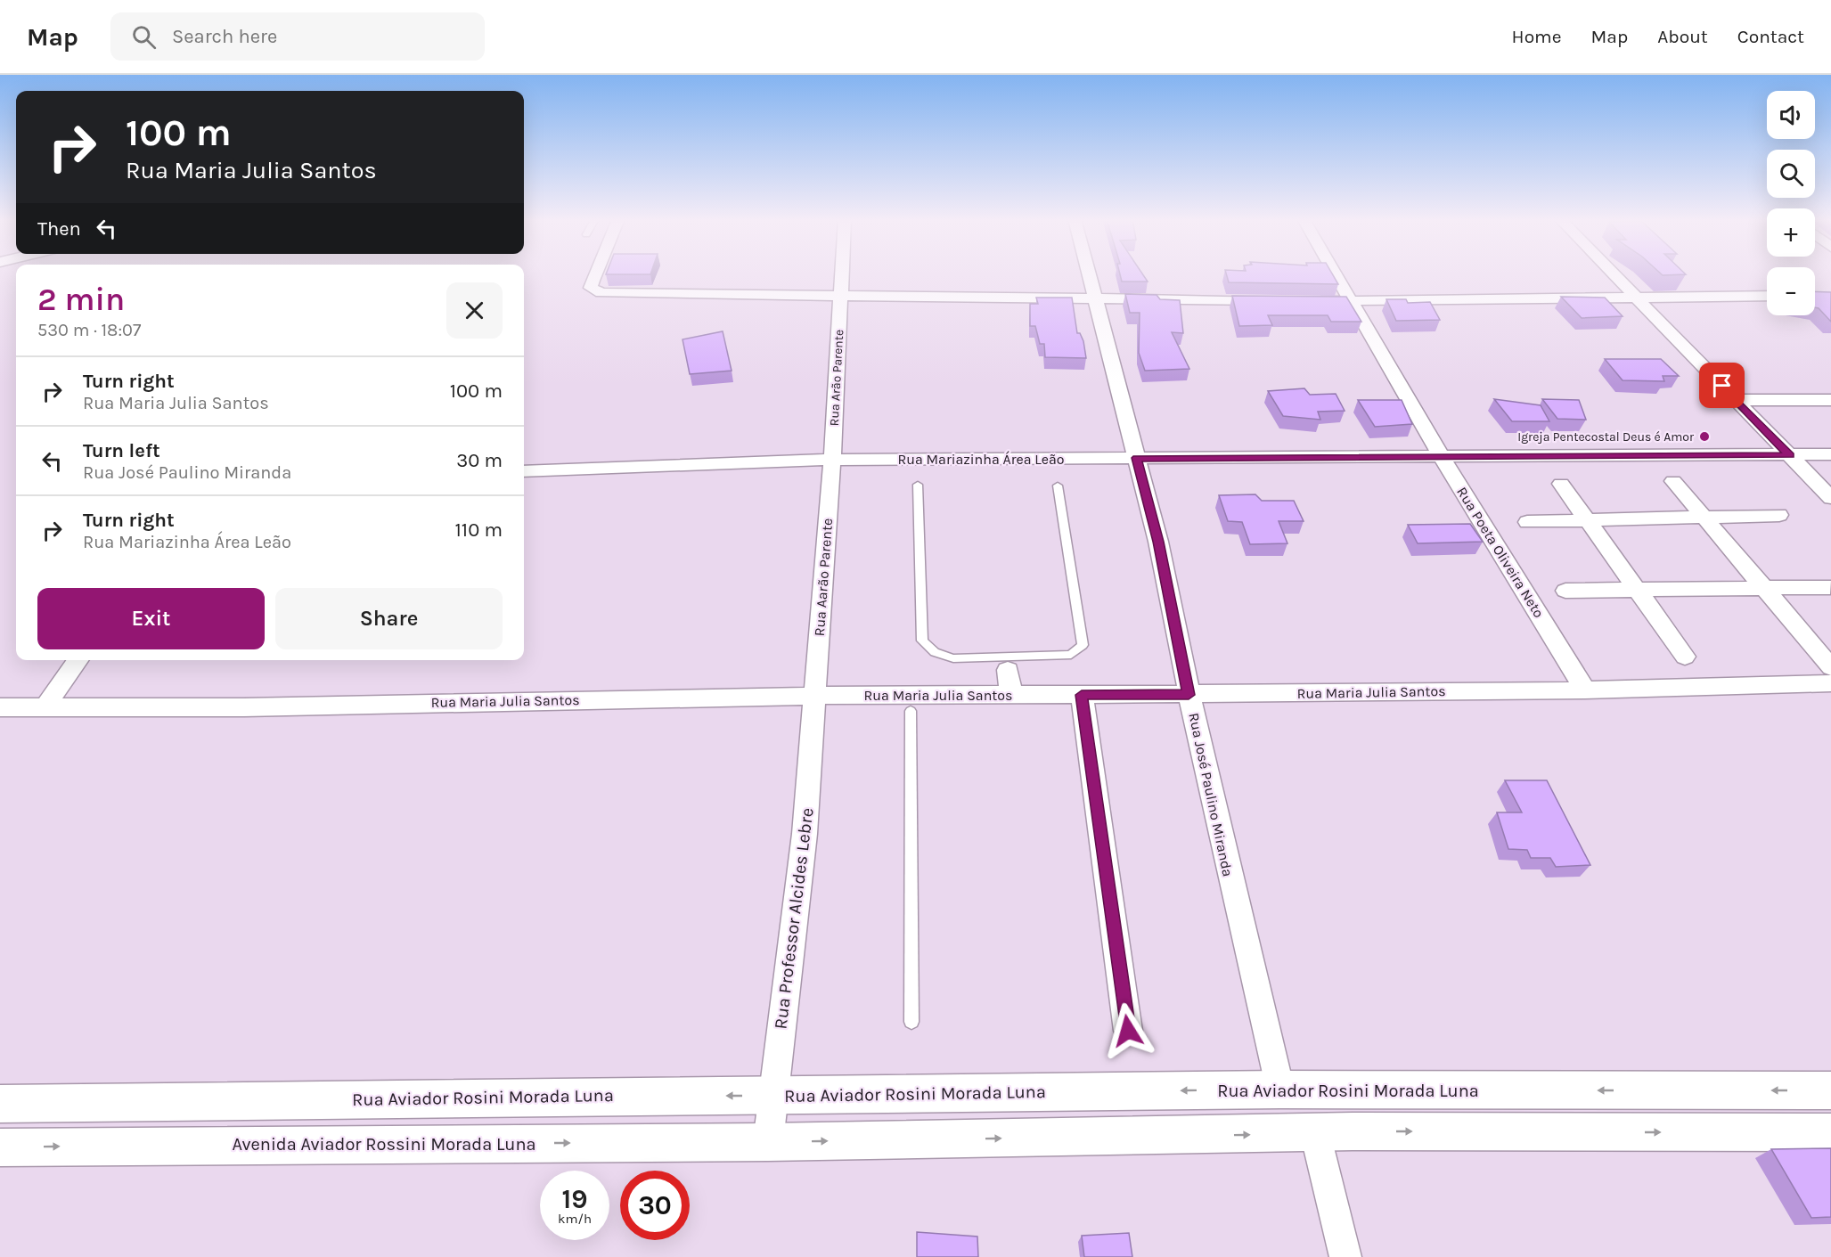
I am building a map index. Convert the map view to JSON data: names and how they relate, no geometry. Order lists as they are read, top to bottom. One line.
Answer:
{"streets":{"street":["Rua Arão Parente","Rua Mariazinha Área Leão","Rua Poeta Oliveira Neto","Rua Aarão Parente","Rua Maria Julia Santos","Rua José Paulino Miranda","Rua Professor Alcides Lebre","Rua Aviador Rosini Morada Luna","Avenida Aviador Rossini Morada Luna"]},"crossings":[["Rua Arão Parente","Rua Mariazinha Área Leão"],["Rua Arão Parente","Rua Aarão Parente"],["Rua Mariazinha Área Leão","Rua Poeta Oliveira Neto"],["Rua Mariazinha Área Leão","Rua Aarão Parente"],["Rua Mariazinha Área Leão","Rua José Paulino Miranda"],["Rua Poeta Oliveira Neto","Rua Maria Julia Santos"],["Rua Aarão Parente","Rua Maria Julia Santos"],["Rua Aarão Parente","Rua Professor Alcides Lebre"],["Rua Maria Julia Santos","Rua José Paulino Miranda"],["Rua Maria Julia Santos","Rua Professor Alcides Lebre"],["Rua José Paulino Miranda","Rua Aviador Rosini Morada Luna"],["Rua Professor Alcides Lebre","Rua Aviador Rosini Morada Luna"],["Rua Professor Alcides Lebre","Avenida Aviador Rossini Morada Luna"]],"one_way":["Avenida Aviador Rossini Morada Luna"],"places":["Igreja Pentecostal Deus é Amor"],"page":{"header":"Map","search":"Search here","nav":["Home","Map","About","Contact"],"map_buttons":["+","−"],"turn":["100 m","Rua Maria Julia Santos"],"then":"Then","heading":["2 min","530 m · 18:07"],"list":[{"name":"Turn right","note":"Rua Maria Julia Santos","value":"100 m"},{"name":"Turn left","note":"Rua José Paulino Miranda","value":"30 m"},{"name":"Turn right","note":"Rua Mariazinha Área Leão","value":"110 m"}],"buttons":["Exit","Share"],"speed":"19 km/h","limit":"30"}}
